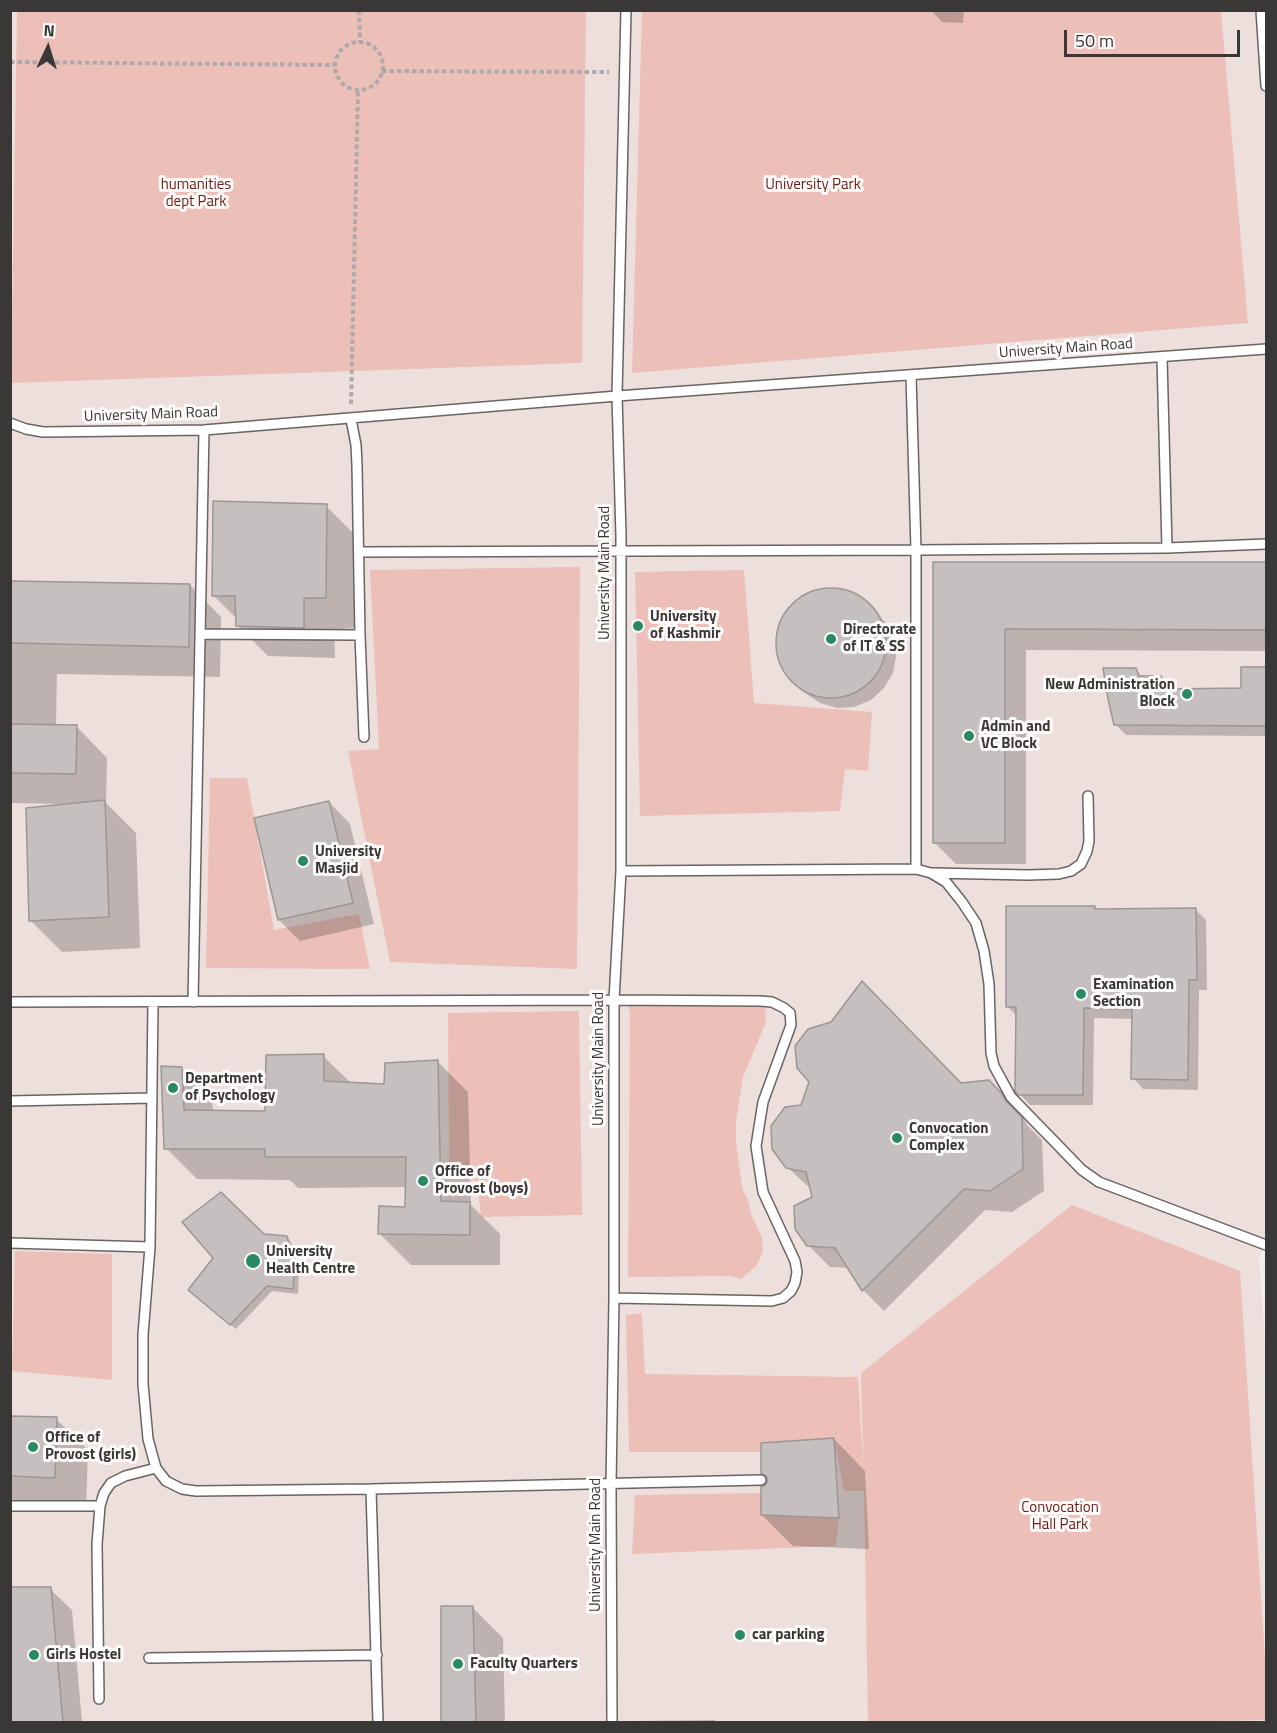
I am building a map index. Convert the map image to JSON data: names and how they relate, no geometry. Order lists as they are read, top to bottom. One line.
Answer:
{"streets":{"lane":["University Main Road"]},"parks":["humanities dept Park","University Park","Convocation Hall Park"],"places":["University of Kashmir","Directorate of IT & SS","New Administration Block","Admin and VC Block","University Masjid","Examination Section","Department of Psychology","Convocation Complex","Office of Provost (boys)","University Health Centre","Office of Provost (girls)","car parking","Girls Hostel","Faculty Quarters"],"scale_bar":"50 m","north":"top"}
